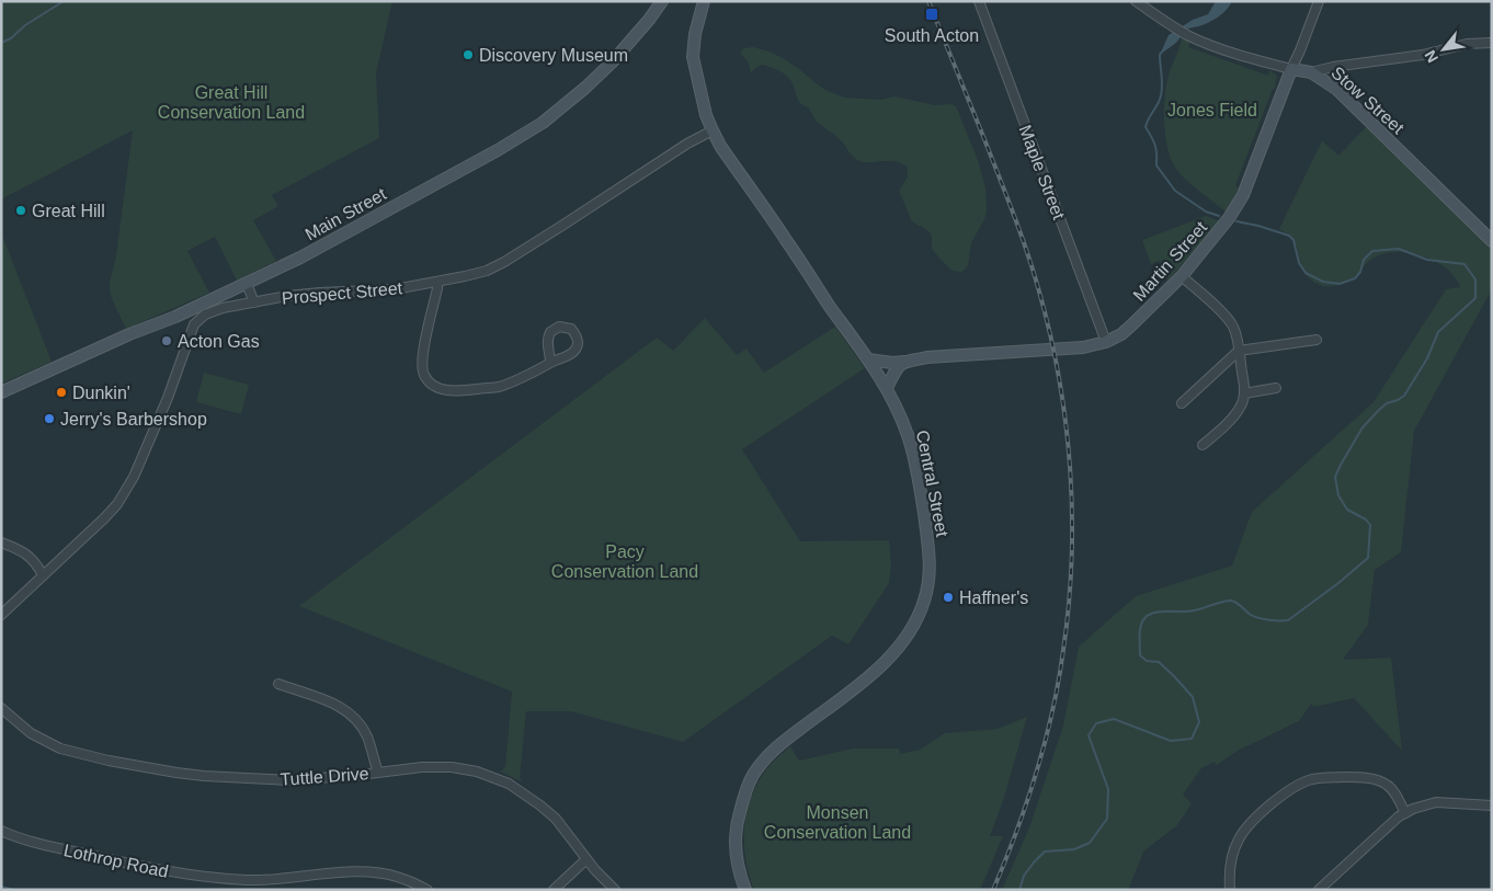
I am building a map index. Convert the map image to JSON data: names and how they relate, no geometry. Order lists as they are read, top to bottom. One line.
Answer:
{"streets":{"street":["Stow Street","Maple Street","Main Street","Martin Street","Prospect Street","Central Street","Tuttle Drive","Lothrop Road"]},"crossings":[["Stow Street","Martin Street"],["Maple Street","Martin Street"],["Martin Street","Central Street"],["Prospect Street","Central Street"]],"parks":["Great Hill Conservation Land","Jones Field","Pacy Conservation Land","Monsen Conservation Land"],"places":{"transit":["South Acton"],"other":["Discovery Museum","Great Hill","Acton Gas","Dunkin'","Jerry's Barbershop","Haffner's"]},"north":"bottom left"}
